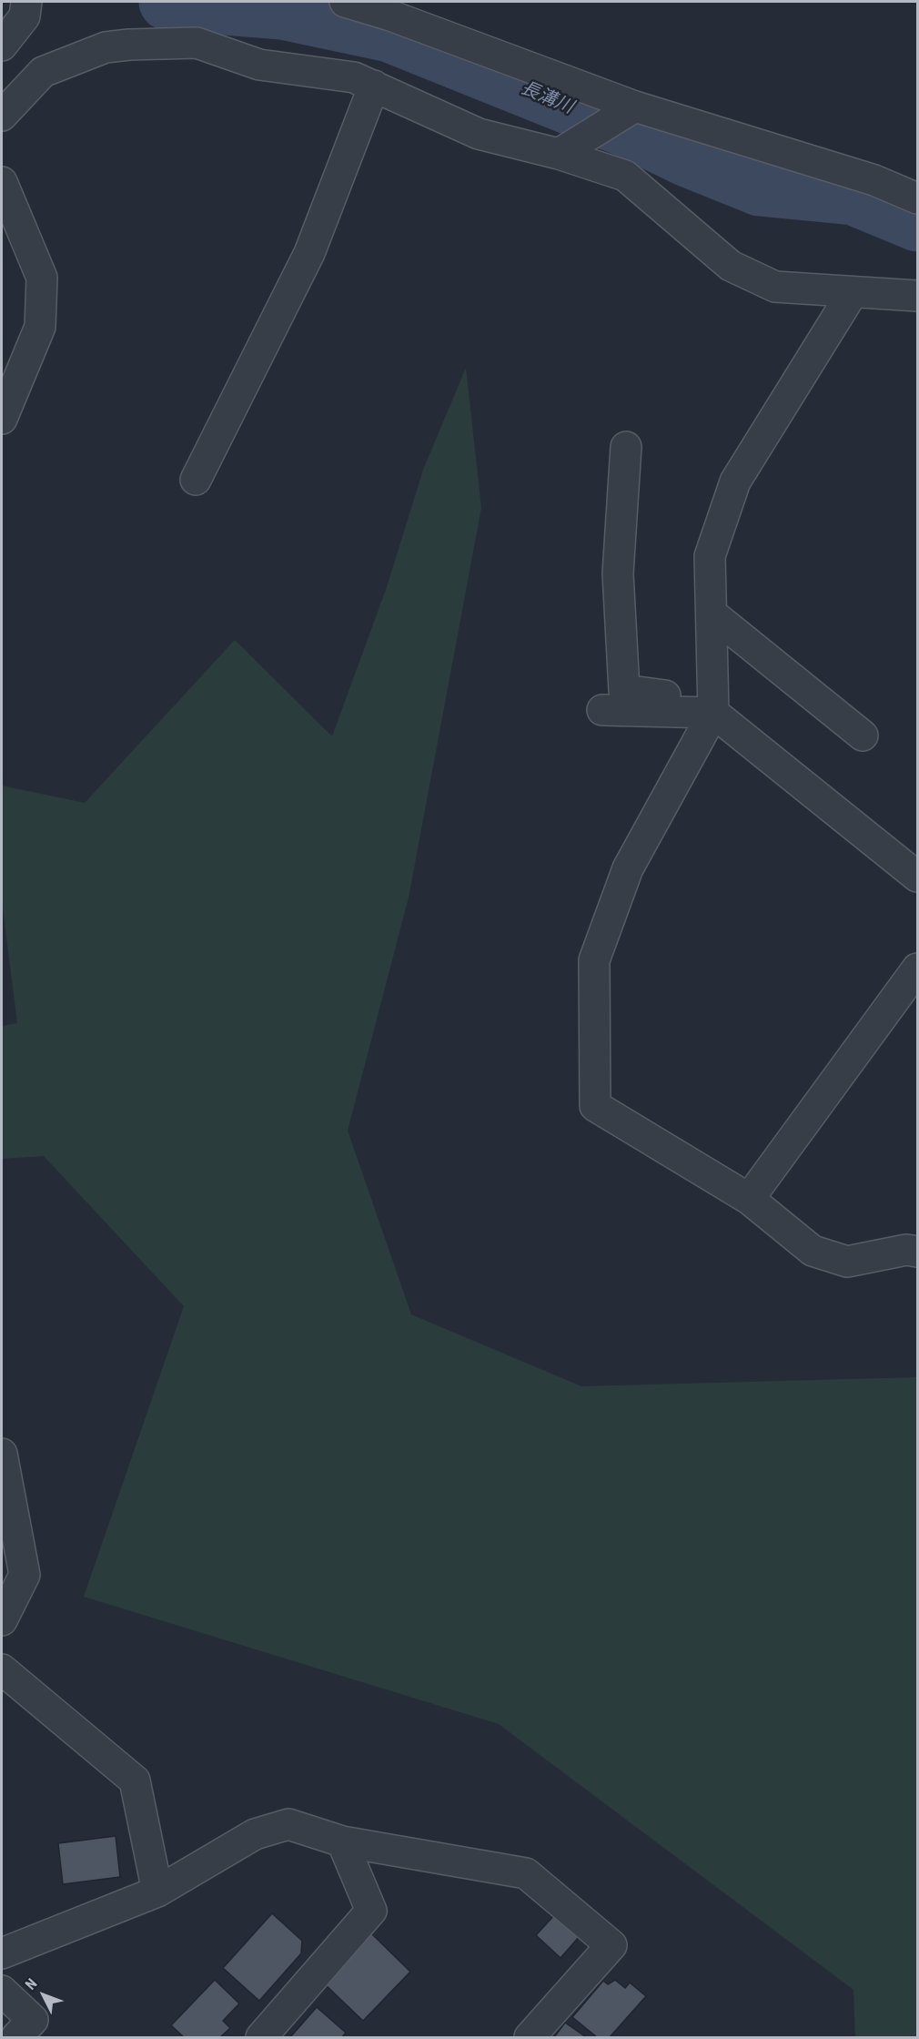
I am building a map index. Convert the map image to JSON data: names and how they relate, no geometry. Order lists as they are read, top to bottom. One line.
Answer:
{"water":["長溝川"],"north":"top left"}
